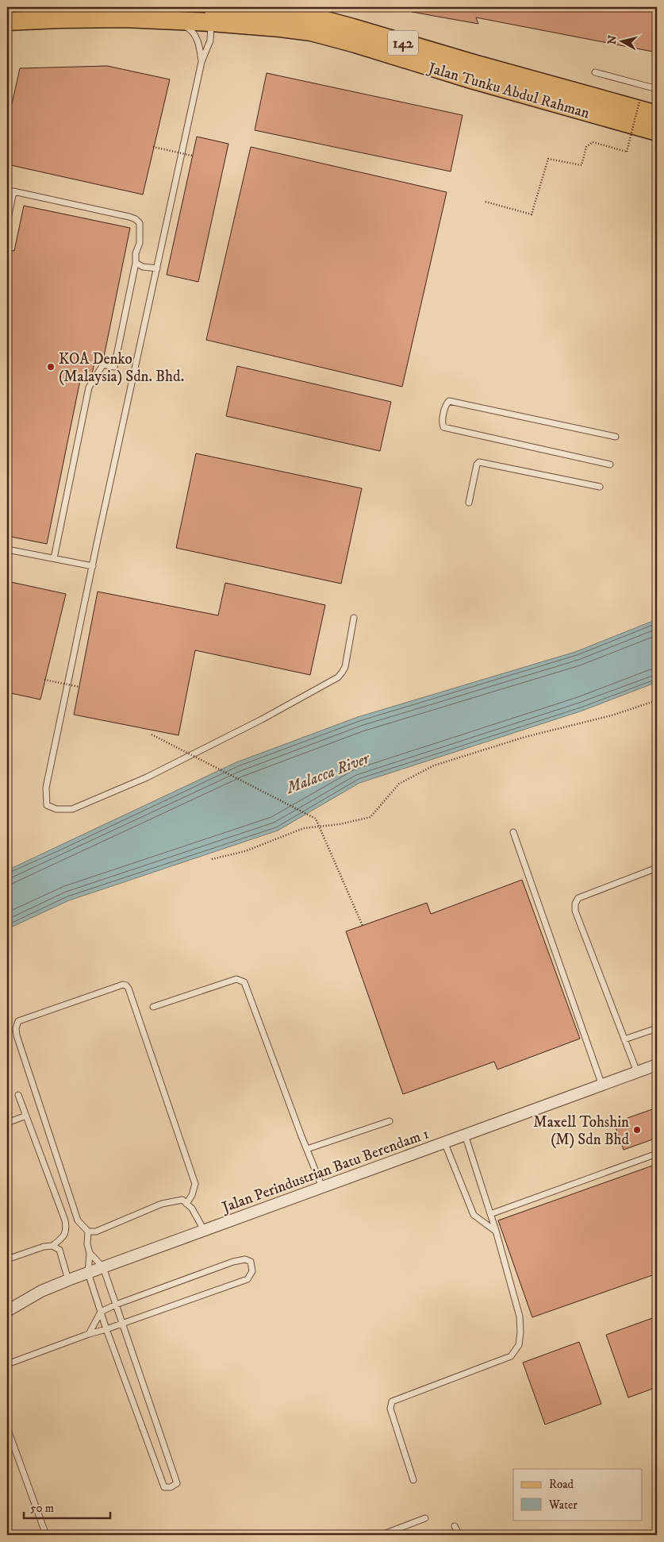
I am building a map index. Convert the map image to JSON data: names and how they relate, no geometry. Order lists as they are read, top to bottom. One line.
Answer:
{"streets":{"main road":["142","Jalan Tunku Abdul Rahman"],"street":["Jalan Perindustrian Batu Berendam 1"]},"water":["Malacca River"],"places":["KOA Denko (Malaysia) Sdn. Bhd.","Maxell Tohshin (M) Sdn Bhd"],"legend":["Road","Water"],"scale_bar":"50 m","north":"left"}
